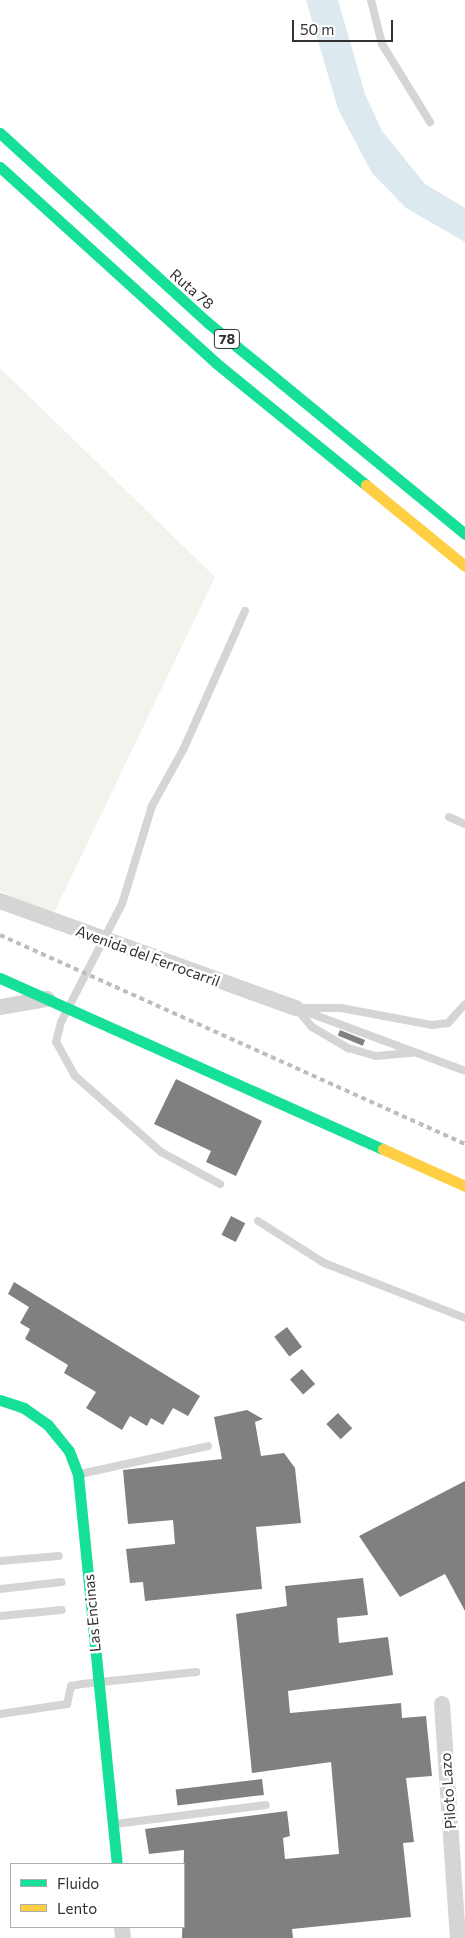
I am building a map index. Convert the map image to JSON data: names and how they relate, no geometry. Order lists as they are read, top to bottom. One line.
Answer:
{"streets":{"main road":["Ruta 78","78","Las Encinas"],"street":["Avenida del Ferrocarril","Piloto Lazo"]},"legend":["Fluido","Lento"],"scale_bar":"50 m"}
